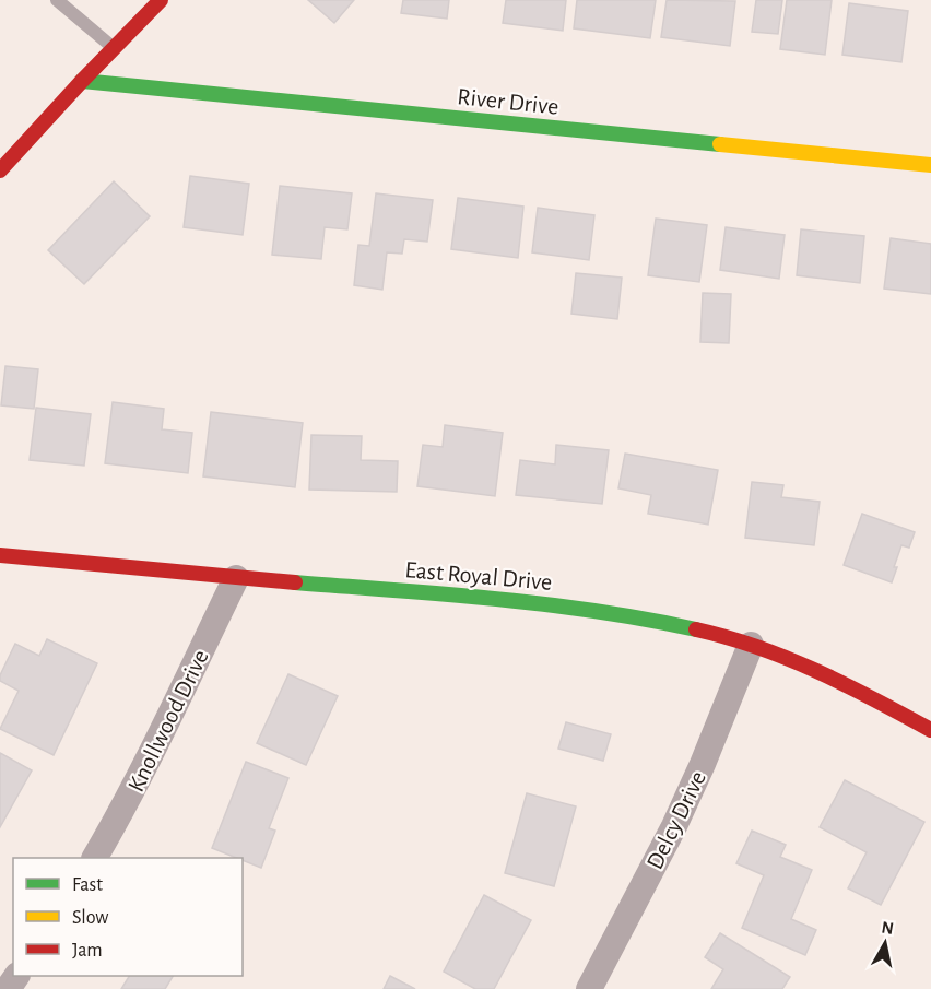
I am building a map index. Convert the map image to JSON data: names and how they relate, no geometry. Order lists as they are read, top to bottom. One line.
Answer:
{"streets":{"street":["River Drive","East Royal Drive","Knollwood Drive","Delcy Drive"]},"crossings":[["East Royal Drive","Knollwood Drive"],["East Royal Drive","Delcy Drive"]],"legend":["Fast","Slow","Jam"],"north":"top"}
